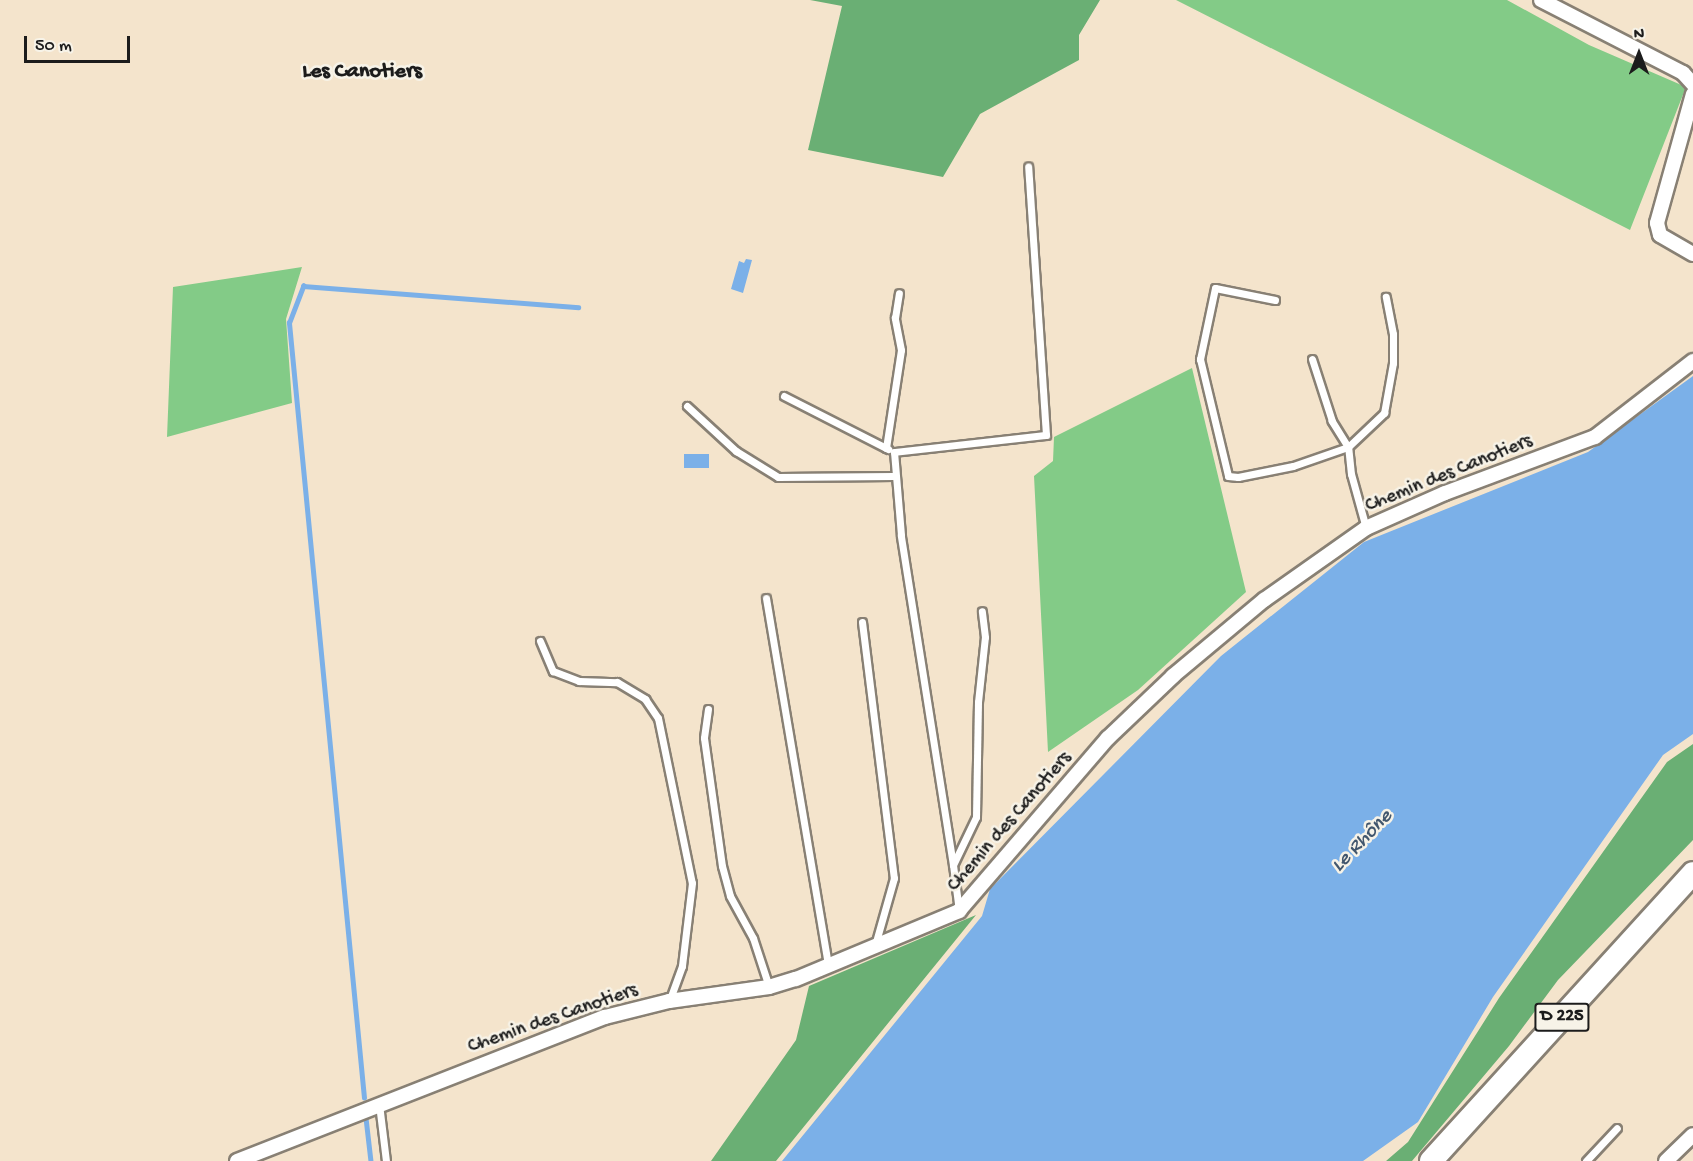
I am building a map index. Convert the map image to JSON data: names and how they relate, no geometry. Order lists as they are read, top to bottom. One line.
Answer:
{"streets":{"highway":["D 225"],"street":["Chemin des Canotiers"]},"districts":["Les Canotiers"],"water":["Le Rhône"],"scale_bar":"50 m","north":"top"}
